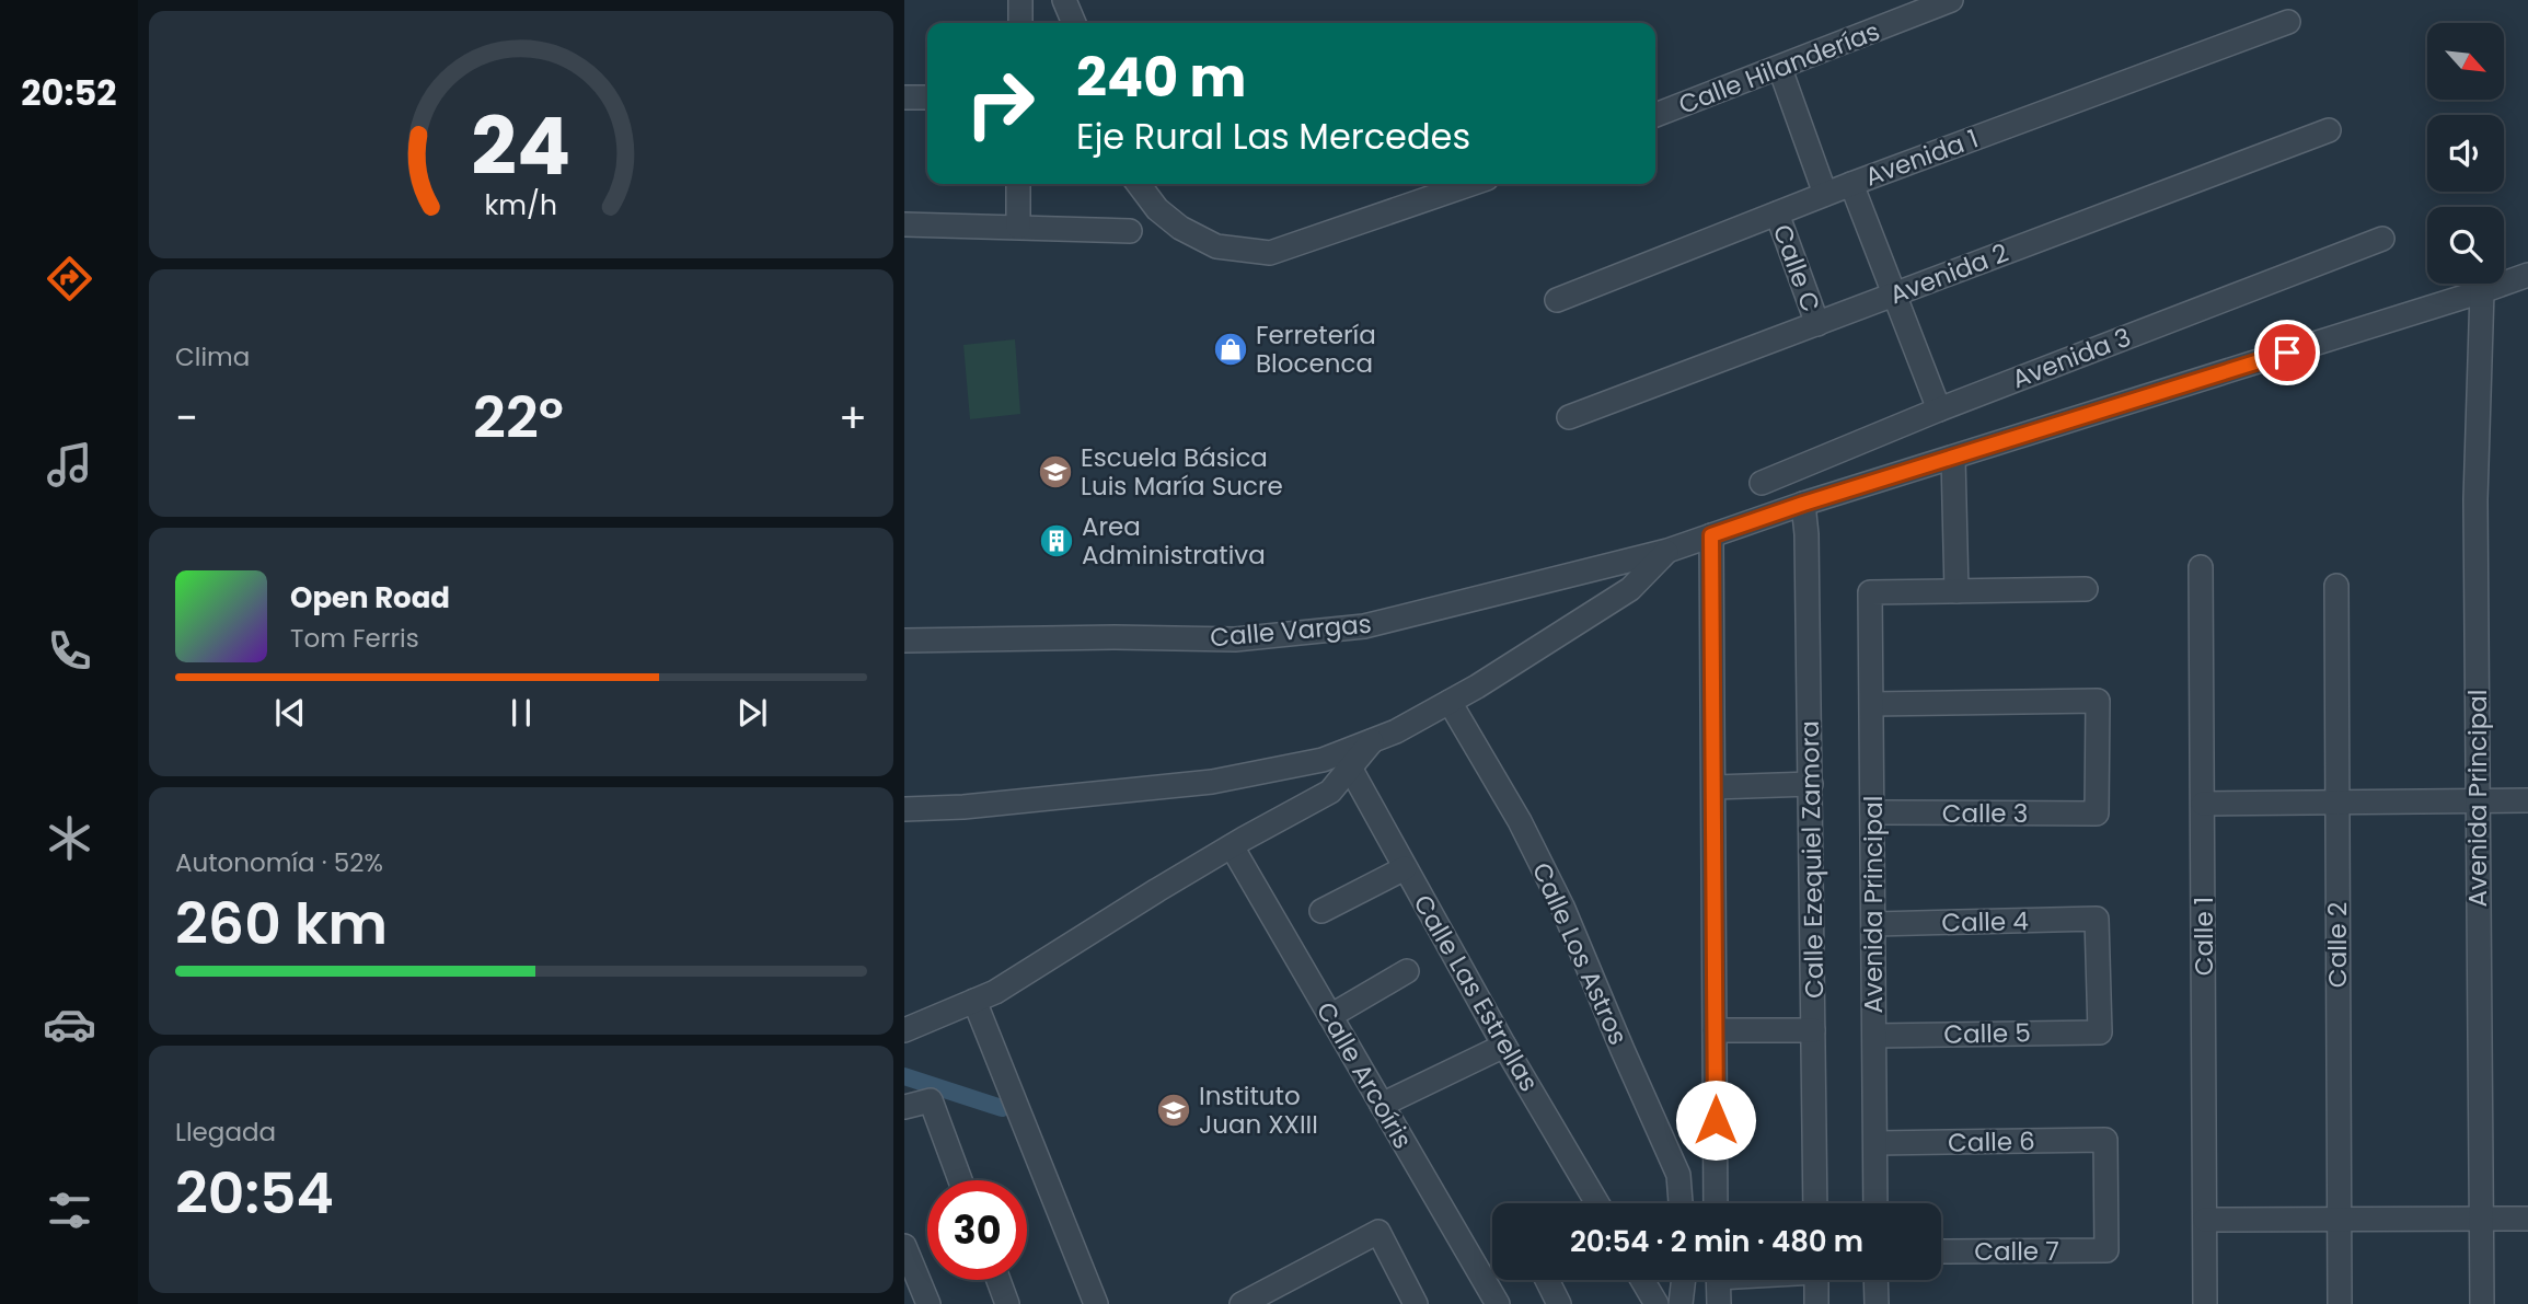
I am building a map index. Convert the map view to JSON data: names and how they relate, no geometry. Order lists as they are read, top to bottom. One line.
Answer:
{"streets":{"street":["Calle Hilanderías","Avenida 1","Calle C","Avenida 2","Avenida 3","Calle Vargas","Avenida Principal","Calle 3","Calle Ezequiel Zamora","Calle 4","Calle 1","Calle 2","Calle Los Astros","Calle Las Estrellas","Calle 5","Calle Arcoíris","Calle 6","Calle 7"]},"crossings":[["Avenida 1","Calle C"],["Calle C","Avenida 2"],["Calle Vargas","Avenida Principal"],["Calle Vargas","Calle Ezequiel Zamora"],["Avenida Principal","Calle 3"],["Avenida Principal","Calle 4"],["Avenida Principal","Calle 5"],["Avenida Principal","Calle 6"],["Calle 4","Calle 5"],["Calle 6","Calle 7"]],"places":{"shop":["Ferretería Blocenca"],"school or university":["Escuela Básica Luis María Sucre","Instituto Juan XXIII"],"building":["Area Administrativa"]},"north":"bottom right","page":{"tabs":"20:52","turn":["240 m","Eje Rural Las Mercedes"],"tile":["Clima",["Autonomía · 52%","260 km"],["Llegada","20:54"]],"heat":["−","22°","+"],"song":["Open Road","Tom Ferris"],"limit":"30","trip":"20:54 · 2 min · 480 m","gauge":["24","km/h"]}}
